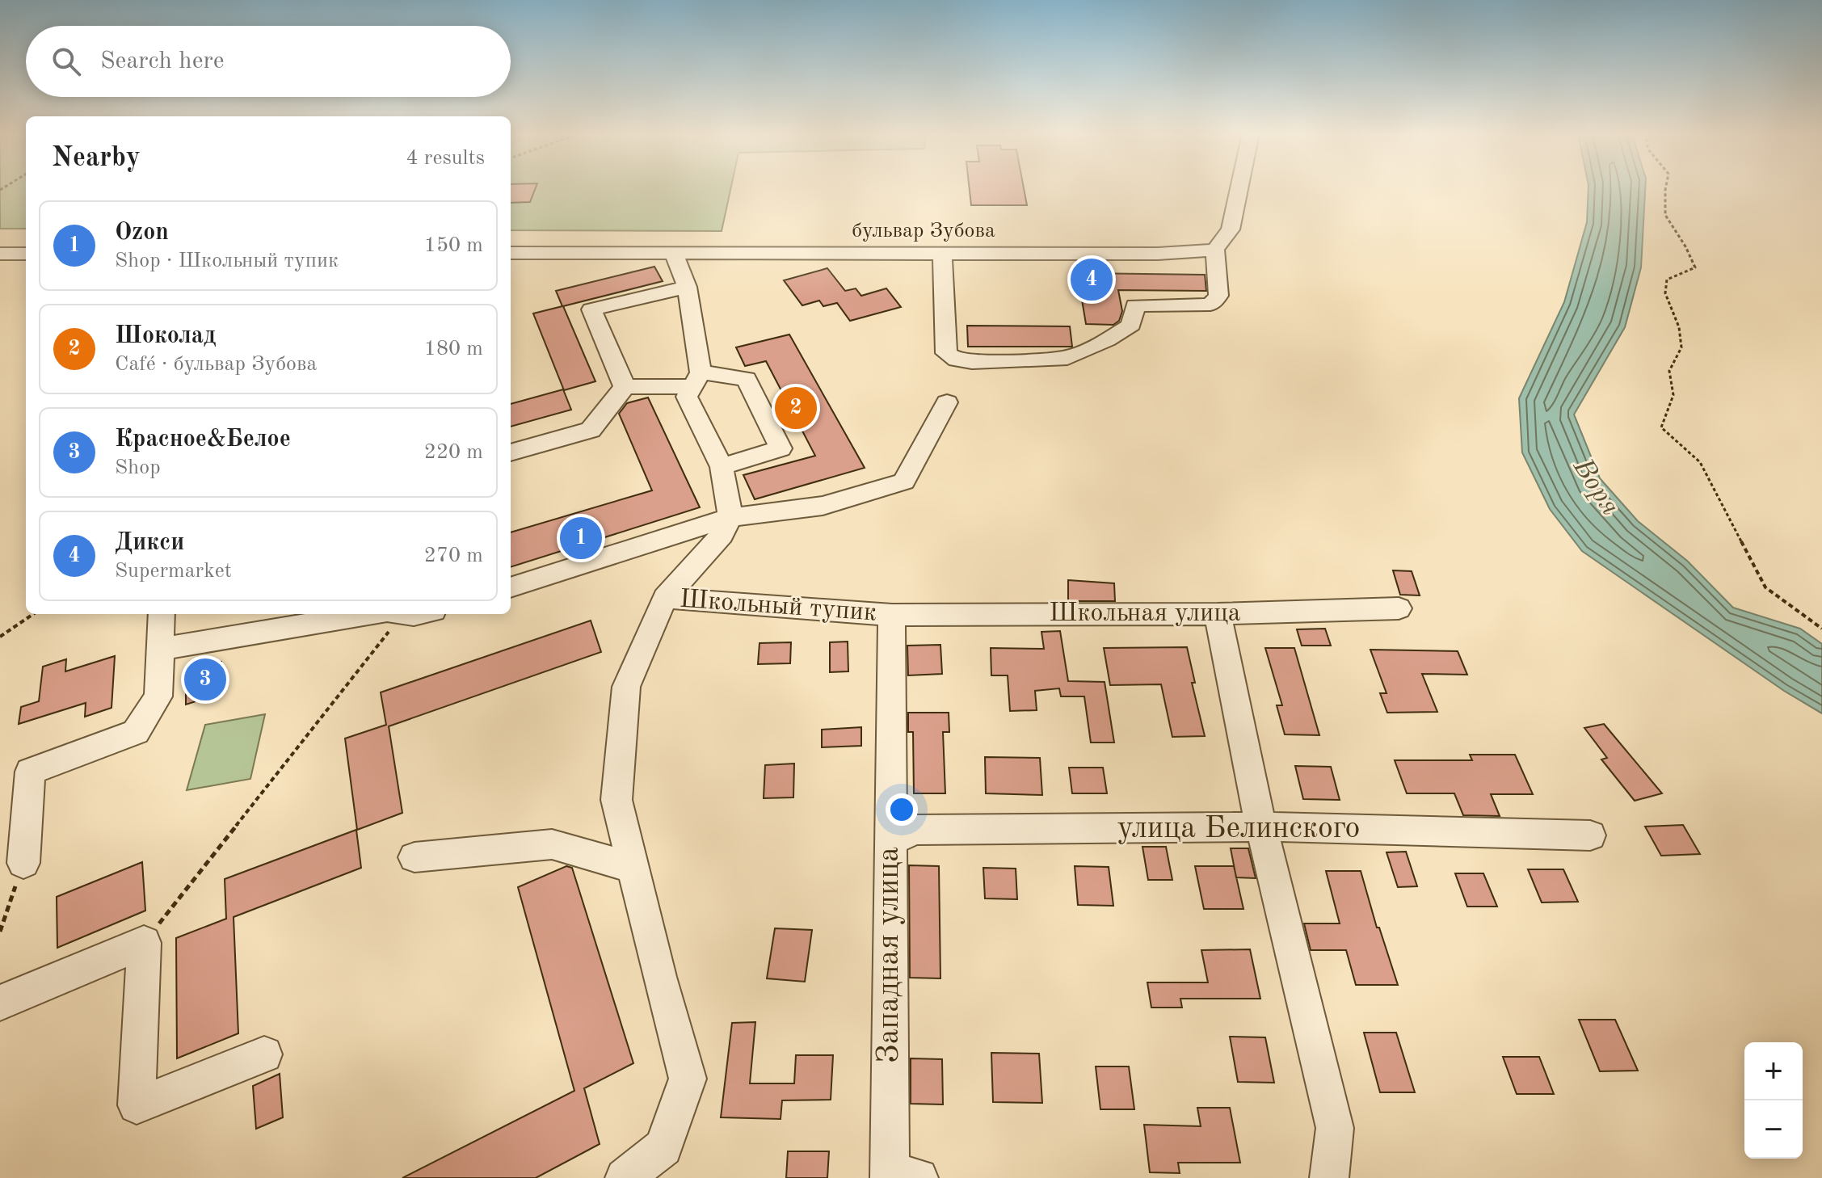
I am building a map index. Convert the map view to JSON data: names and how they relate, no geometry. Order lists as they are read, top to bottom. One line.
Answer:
{"streets":{"street":["бульвар Зубова","Школьный тупик","Школьная улица","улица Белинского","Западная улица"]},"crossings":[["Школьный тупик","Школьная улица"],["Школьный тупик","Западная улица"],["Школьная улица","Западная улица"],["улица Белинского","Западная улица"]],"water":["Воря"],"page":{"search":"Search here","heading":["Nearby","4 results"],"list":[{"mark":"1","name":"Ozon","note":"Shop · Школьный тупик","value":"150 m"},{"mark":"2","name":"Шоколад","note":"Café · бульвар Зубова","value":"180 m"},{"mark":"3","name":"Красное&Белое","note":"Shop","value":"220 m"},{"mark":"4","name":"Дикси","note":"Supermarket","value":"270 m"}],"pins":["4","2","1","3"],"map_buttons":["+","−"]}}
